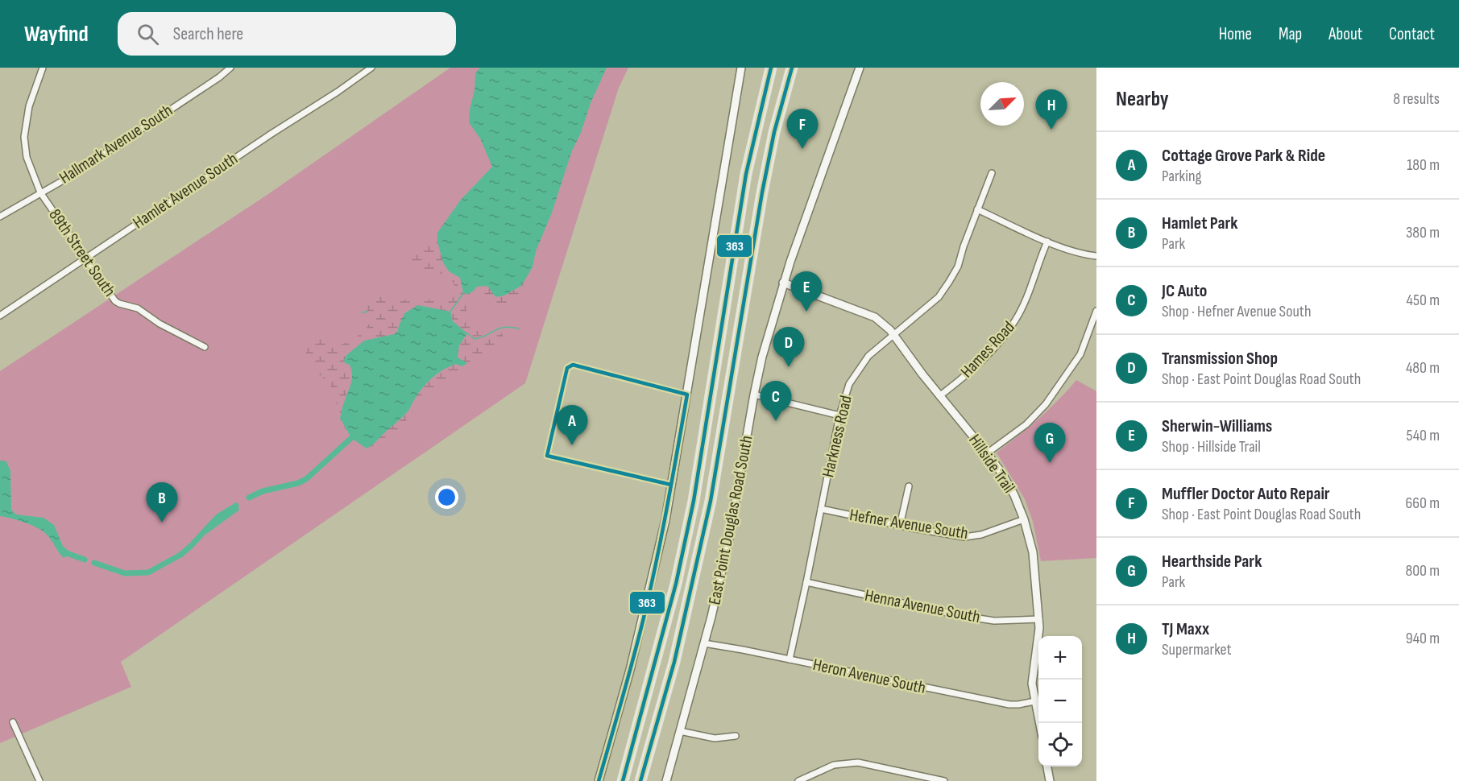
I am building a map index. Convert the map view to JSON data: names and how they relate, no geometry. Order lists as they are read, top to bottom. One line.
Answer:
{"streets":{"street":["Hallmark Avenue South","Hamlet Avenue South","89th Street South","Hames Road","Harkness Road","Hillside Trail","East Point Douglas Road South","Hefner Avenue South","Henna Avenue South","Heron Avenue South"]},"crossings":[["Hallmark Avenue South","89th Street South"],["Hamlet Avenue South","89th Street South"],["Hames Road","Hillside Trail"],["Harkness Road","Hillside Trail"],["Harkness Road","Hefner Avenue South"],["Harkness Road","Henna Avenue South"],["Harkness Road","Heron Avenue South"],["Hillside Trail","East Point Douglas Road South"],["Hillside Trail","Hefner Avenue South"],["Hillside Trail","Henna Avenue South"],["Hillside Trail","Heron Avenue South"],["East Point Douglas Road South","Heron Avenue South"]],"lines":["transit line 363"],"north":"top right","page":{"header":"Wayfind","search":"Search here","nav":["Home","Map","About","Contact"],"heading":["Nearby","8 results"],"pins":["H","F","E","D","C","A","G","B"],"list":[{"mark":"A","name":"Cottage Grove Park & Ride","note":"Parking","value":"180 m"},{"mark":"B","name":"Hamlet Park","note":"Park","value":"380 m"},{"mark":"C","name":"JC Auto","note":"Shop · Hefner Avenue South","value":"450 m"},{"mark":"D","name":"Transmission Shop","note":"Shop · East Point Douglas Road South","value":"480 m"},{"mark":"E","name":"Sherwin-Williams","note":"Shop · Hillside Trail","value":"540 m"},{"mark":"F","name":"Muffler Doctor Auto Repair","note":"Shop · East Point Douglas Road South","value":"660 m"},{"mark":"G","name":"Hearthside Park","note":"Park","value":"800 m"},{"mark":"H","name":"TJ Maxx","note":"Supermarket","value":"940 m"}],"map_buttons":["+","−"]}}
